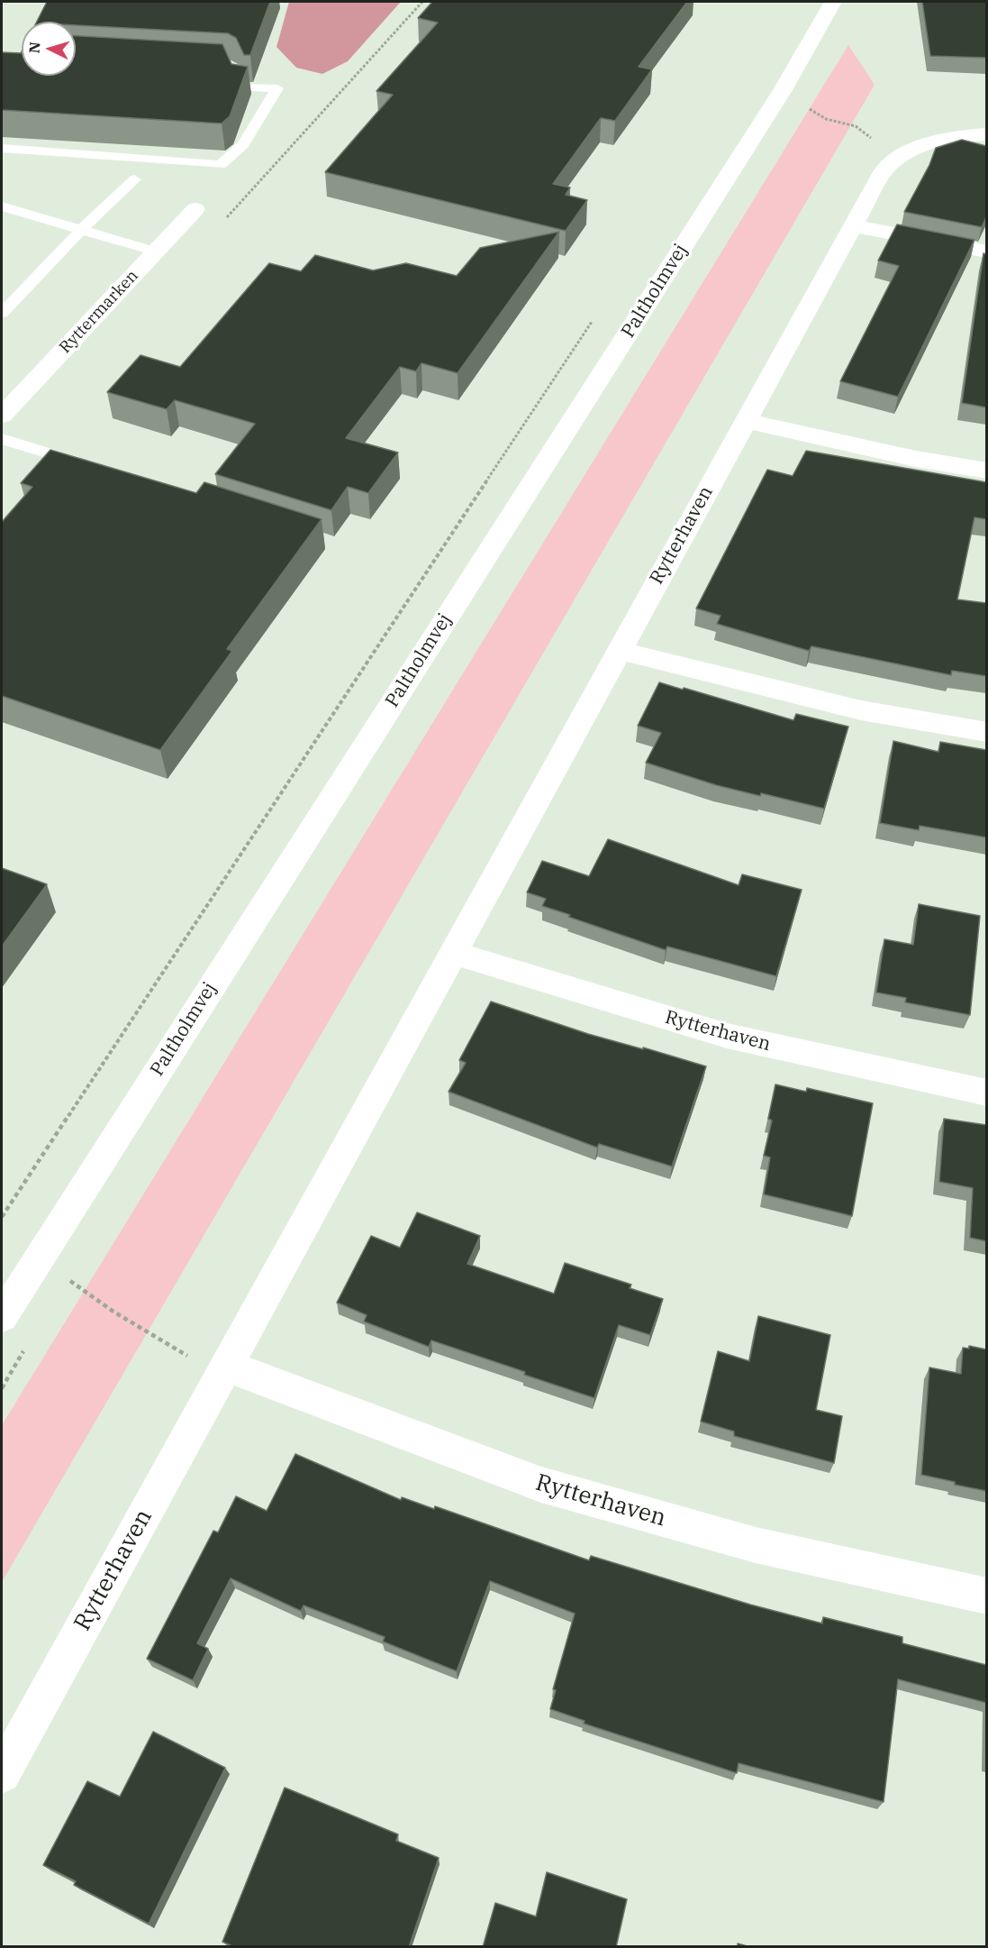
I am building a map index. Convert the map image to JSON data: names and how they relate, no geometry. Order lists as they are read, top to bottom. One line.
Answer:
{"streets":{"street":["Paltholmvej","Ryttermarken","Rytterhaven"]},"north":"left"}
